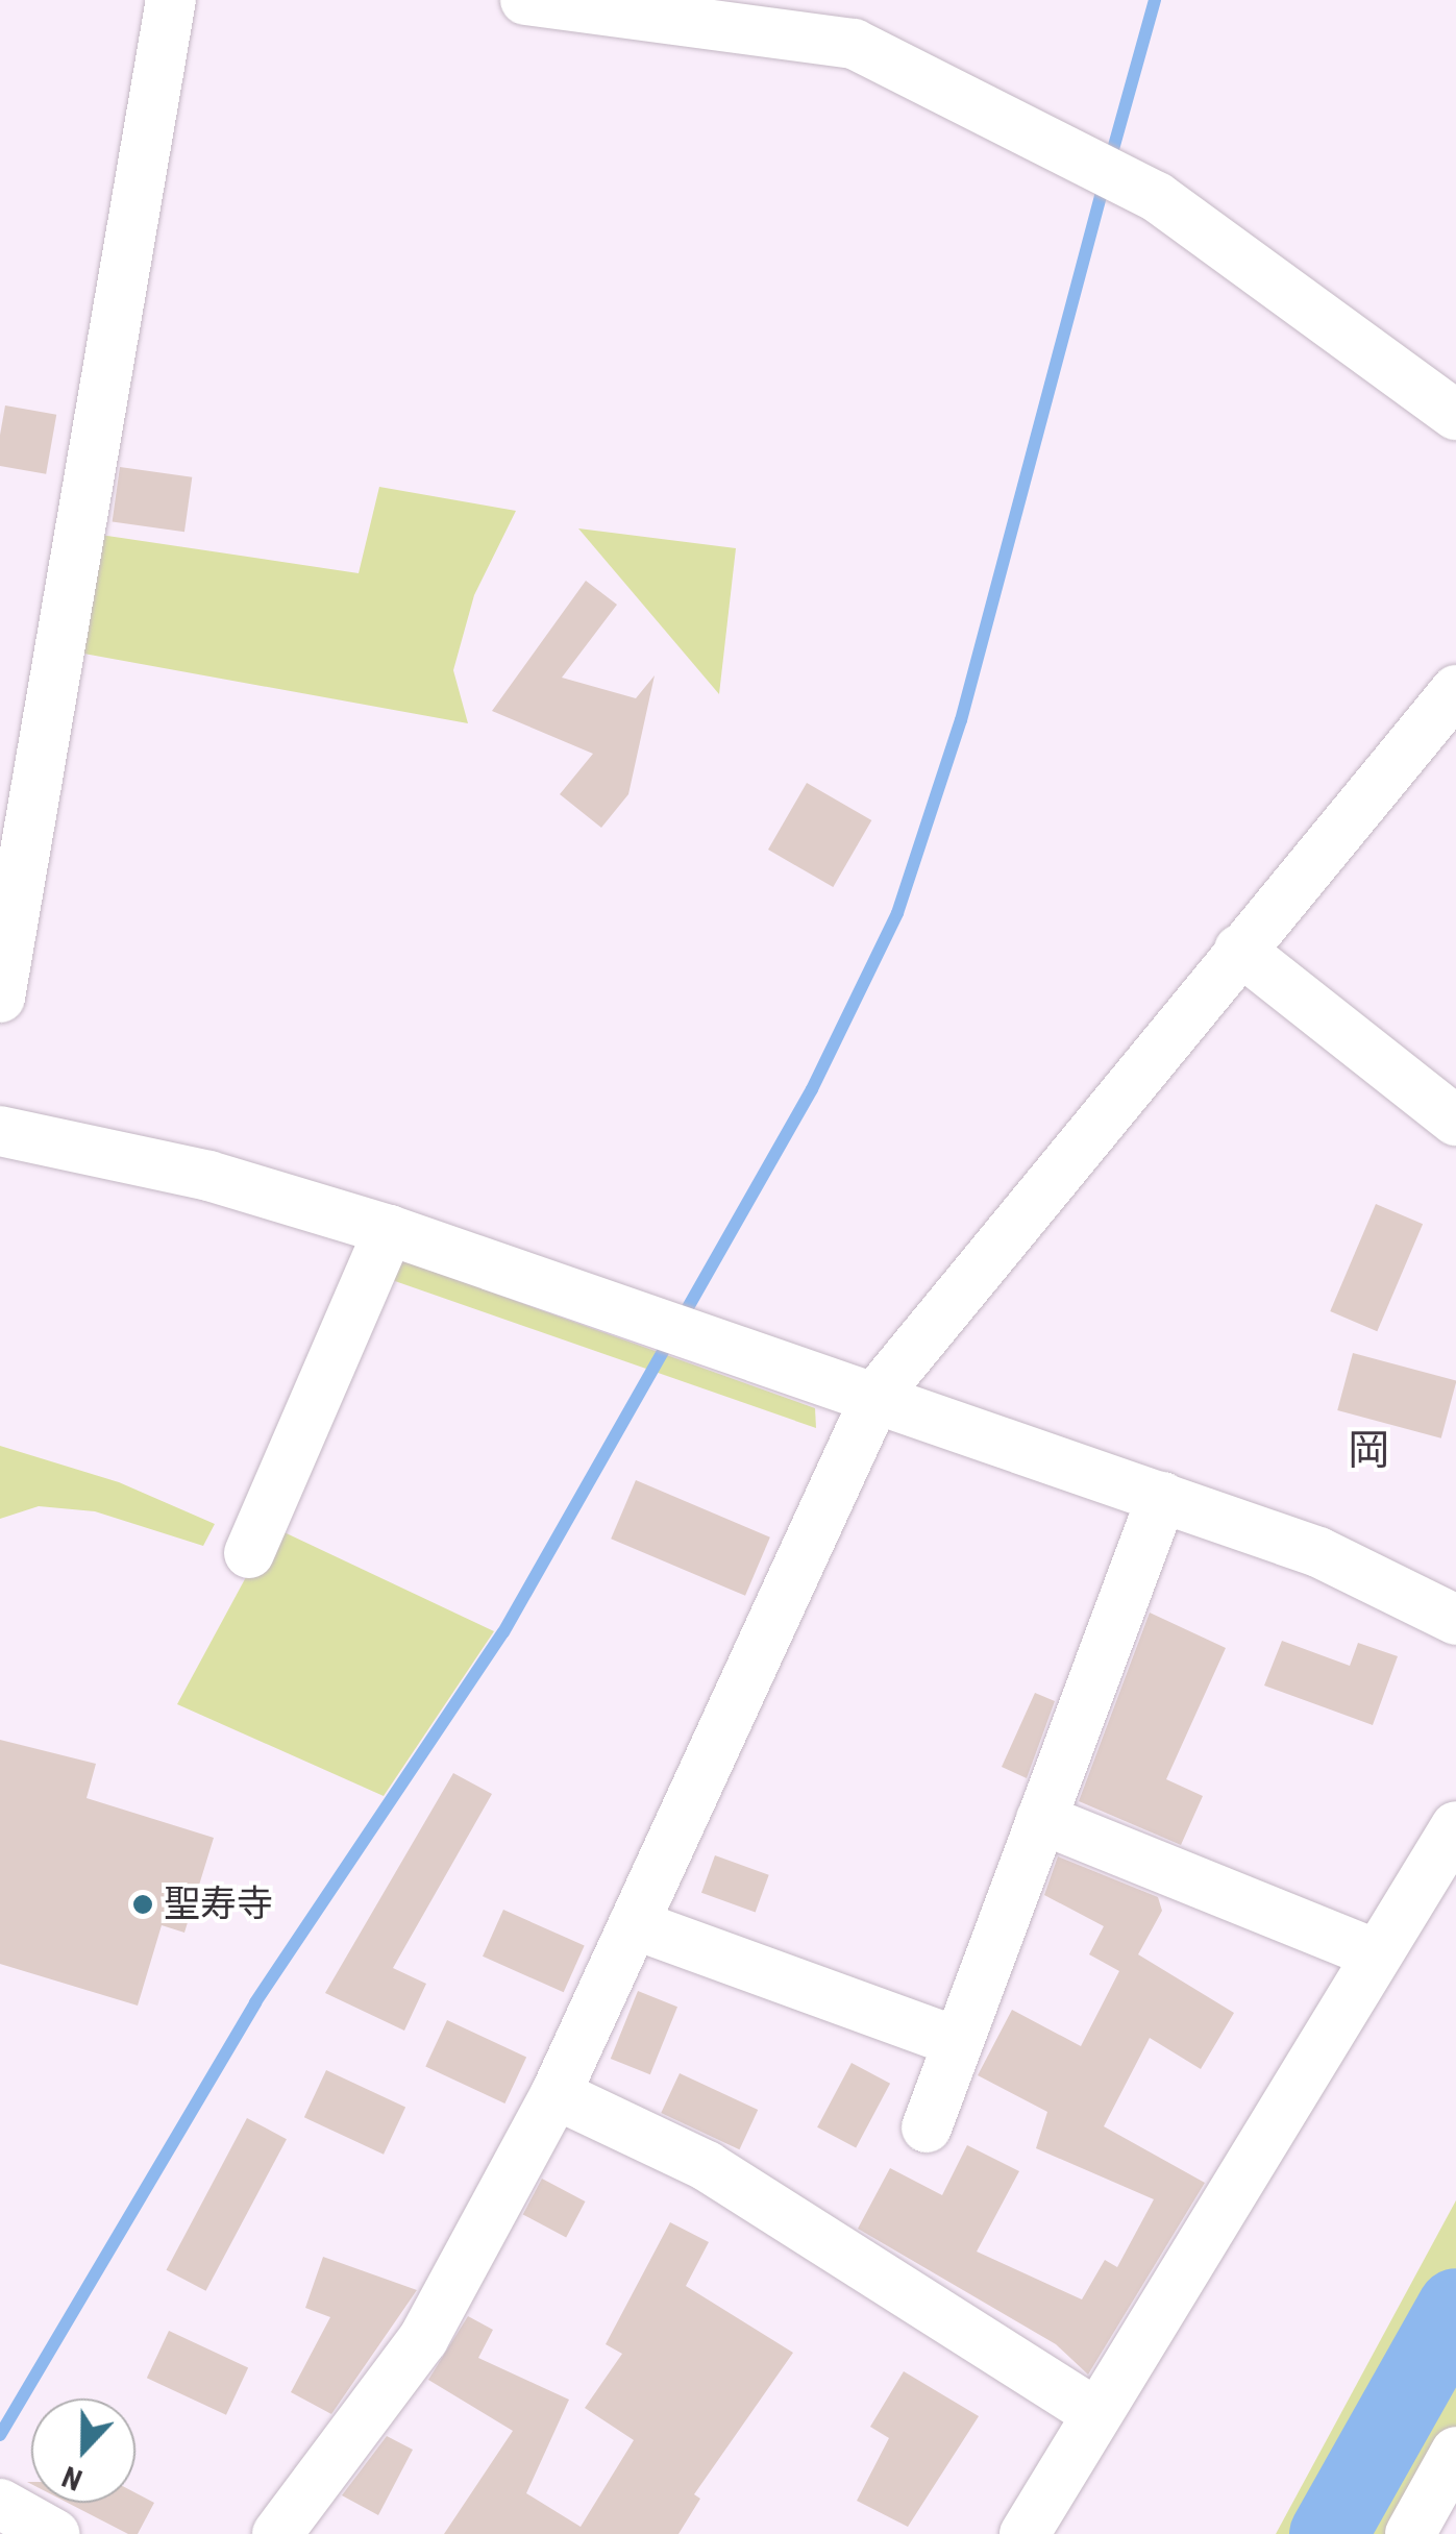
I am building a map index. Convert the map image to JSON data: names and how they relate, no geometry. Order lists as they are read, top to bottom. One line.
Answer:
{"districts":["岡"],"places":["聖寿寺"],"north":"bottom"}
